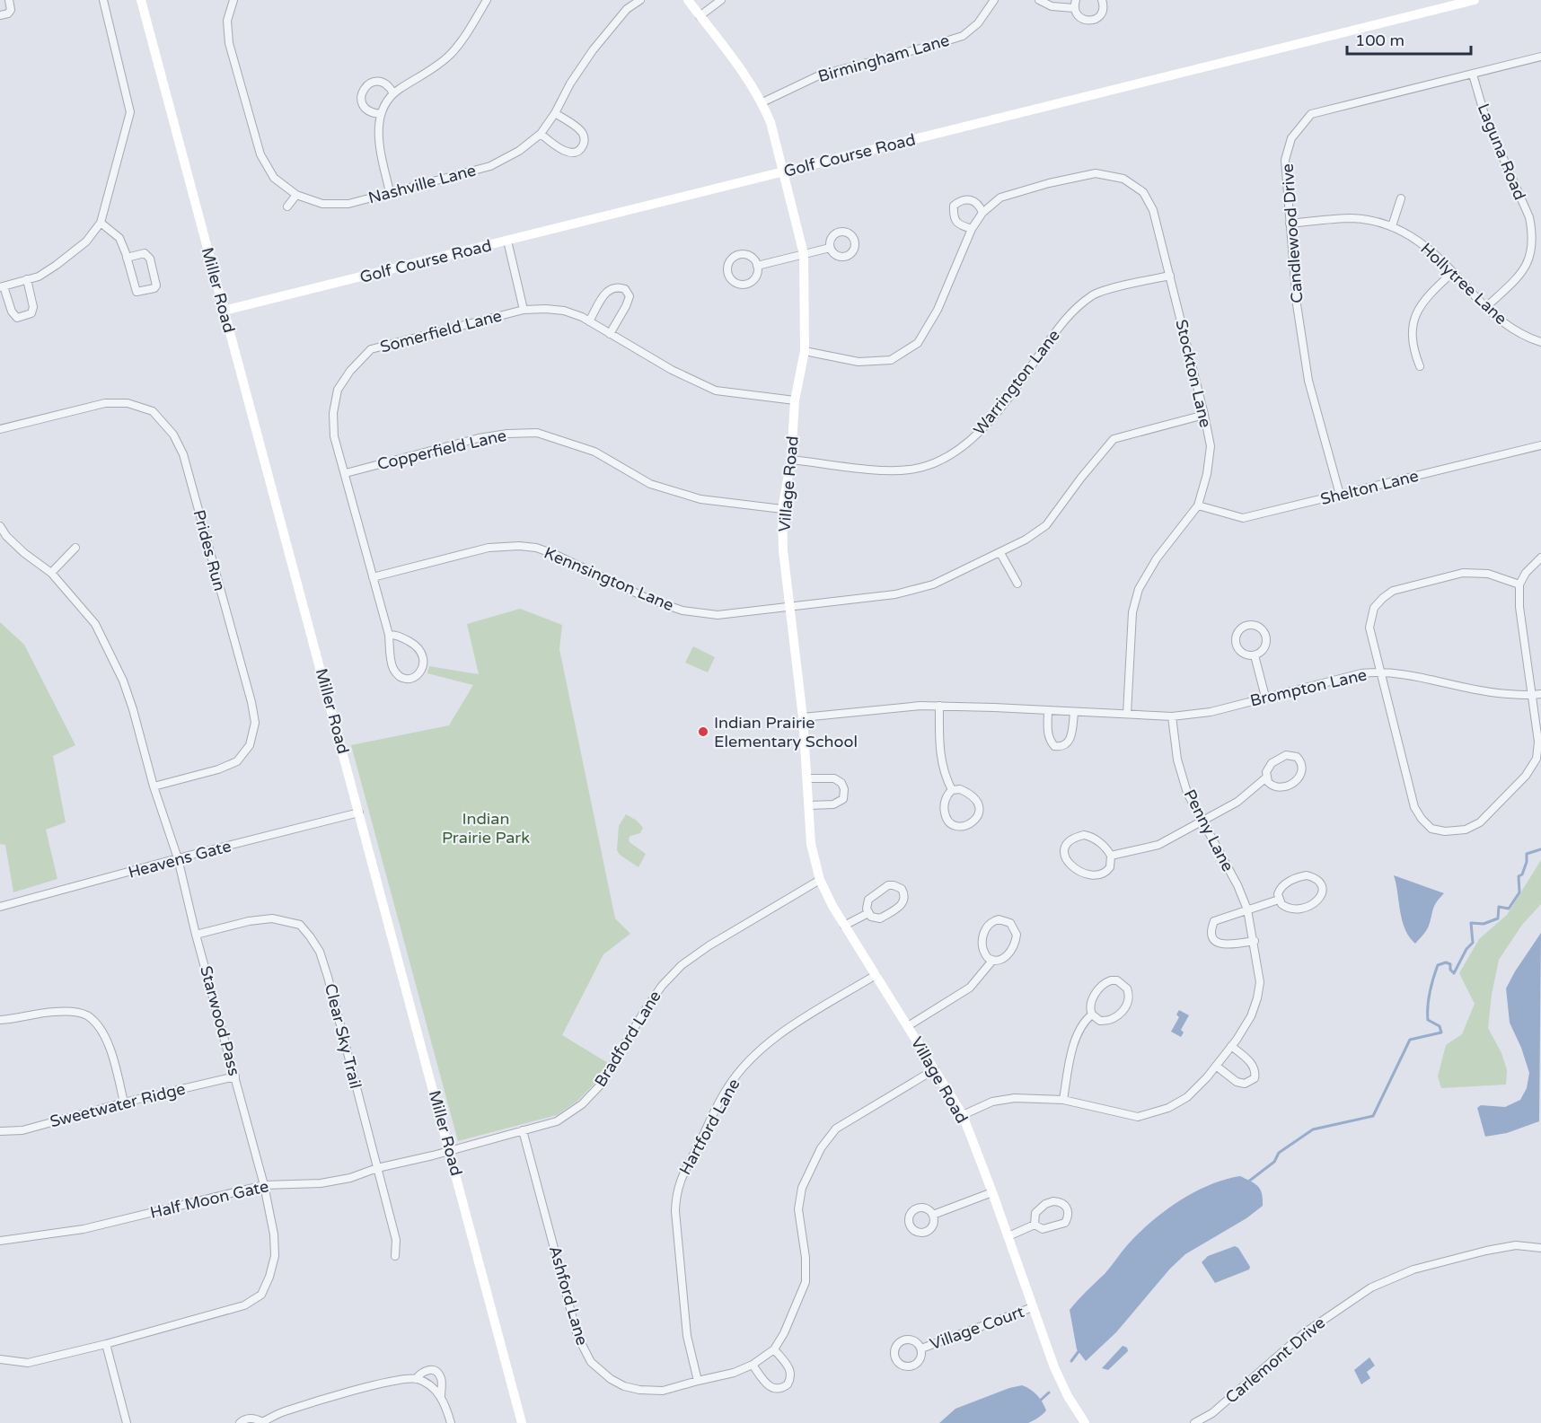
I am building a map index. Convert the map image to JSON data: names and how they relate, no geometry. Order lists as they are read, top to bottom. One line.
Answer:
{"streets":{"street":["Birmingham Lane","Laguna Road","Golf Course Road","Nashville Lane","Candlewood Drive","Hollytree Lane","Miller Road","Somerfield Lane","Stockton Lane","Warrington Lane","Copperfield Lane","Village Road","Shelton Lane","Prides Run","Kennsington Lane","Brompton Lane","Penny Lane","Heavens Gate","Starwood Pass","Clear Sky Trail","Bradford Lane","Sweetwater Ridge","Hartford Lane","Half Moon Gate","Ashford Lane","Village Court","Carlemont Drive"]},"crossings":[["Birmingham Lane","Village Road"],["Laguna Road","Candlewood Drive"],["Laguna Road","Hollytree Lane"],["Golf Course Road","Miller Road"],["Golf Course Road","Village Road"],["Candlewood Drive","Hollytree Lane"],["Candlewood Drive","Shelton Lane"],["Miller Road","Heavens Gate"],["Miller Road","Bradford Lane"],["Miller Road","Half Moon Gate"],["Somerfield Lane","Copperfield Lane"],["Somerfield Lane","Village Road"],["Somerfield Lane","Kennsington Lane"],["Stockton Lane","Warrington Lane"],["Stockton Lane","Village Road"],["Stockton Lane","Shelton Lane"],["Stockton Lane","Kennsington Lane"],["Stockton Lane","Brompton Lane"],["Warrington Lane","Village Road"],["Copperfield Lane","Village Road"],["Village Road","Kennsington Lane"],["Village Road","Brompton Lane"],["Village Road","Penny Lane"],["Village Road","Bradford Lane"],["Village Road","Hartford Lane"],["Village Road","Ashford Lane"],["Village Road","Village Court"],["Prides Run","Starwood Pass"],["Brompton Lane","Penny Lane"],["Heavens Gate","Starwood Pass"],["Starwood Pass","Clear Sky Trail"],["Starwood Pass","Sweetwater Ridge"],["Starwood Pass","Half Moon Gate"],["Clear Sky Trail","Half Moon Gate"],["Bradford Lane","Half Moon Gate"],["Bradford Lane","Ashford Lane"],["Hartford Lane","Ashford Lane"]],"parks":["Indian Prairie Park"],"places":["Indian Prairie Elementary School"],"scale_bar":"100 m"}
